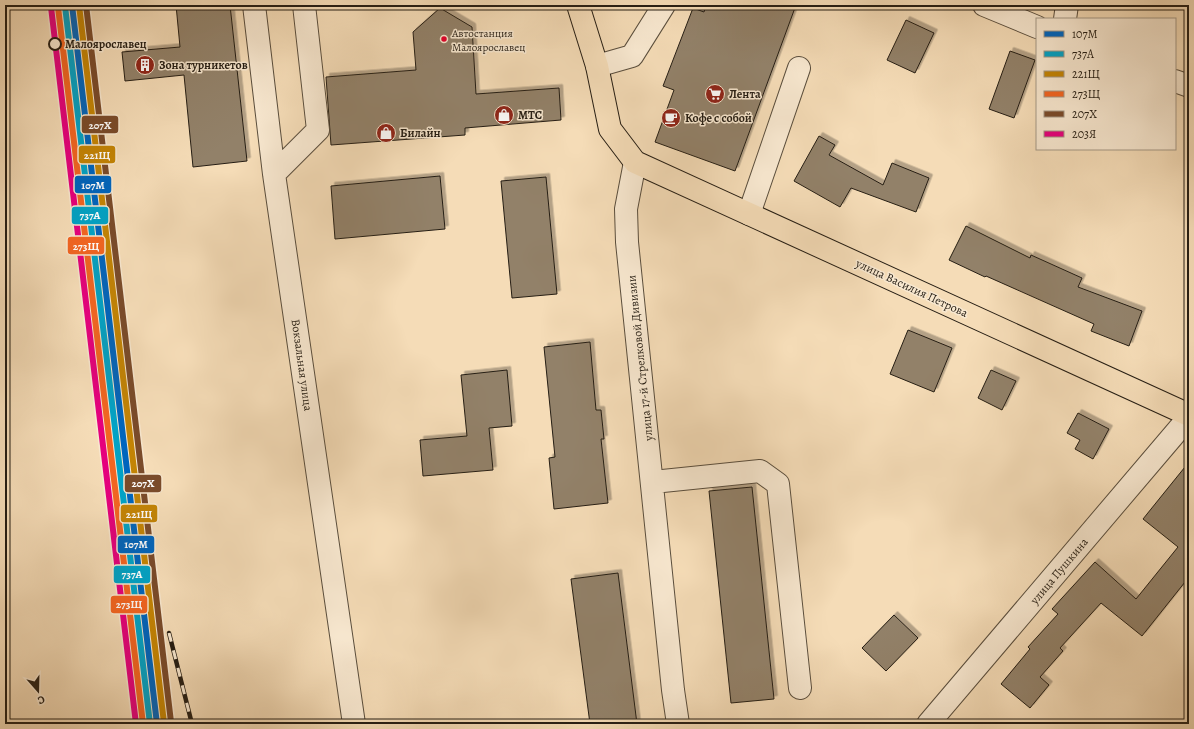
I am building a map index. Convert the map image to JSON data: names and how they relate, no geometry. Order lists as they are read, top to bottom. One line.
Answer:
{"streets":{"main road":["улица Василия Петрова"],"street":["улица 17-й Стрелковой Дивизии","Вокзальная улица","улица Пушкина"]},"crossings":[["улица Василия Петрова","улица 17-й Стрелковой Дивизии"],["улица Василия Петрова","улица Пушкина"]],"places":{"other":["Автостанция Малоярославец","Малоярославец"],"building":["Зона турникетов"],"supermarket":["Лента"],"shop":["МТС","Билайн"],"cafe":["Кофе с собой"]},"lines":["transit line 107М","transit line 221Щ","transit line 207Х","transit line 737А","transit line 273Щ","transit line 203Я"],"legend":["107М","737А","221Щ","273Щ","207Х","203Я"],"north":"bottom"}
